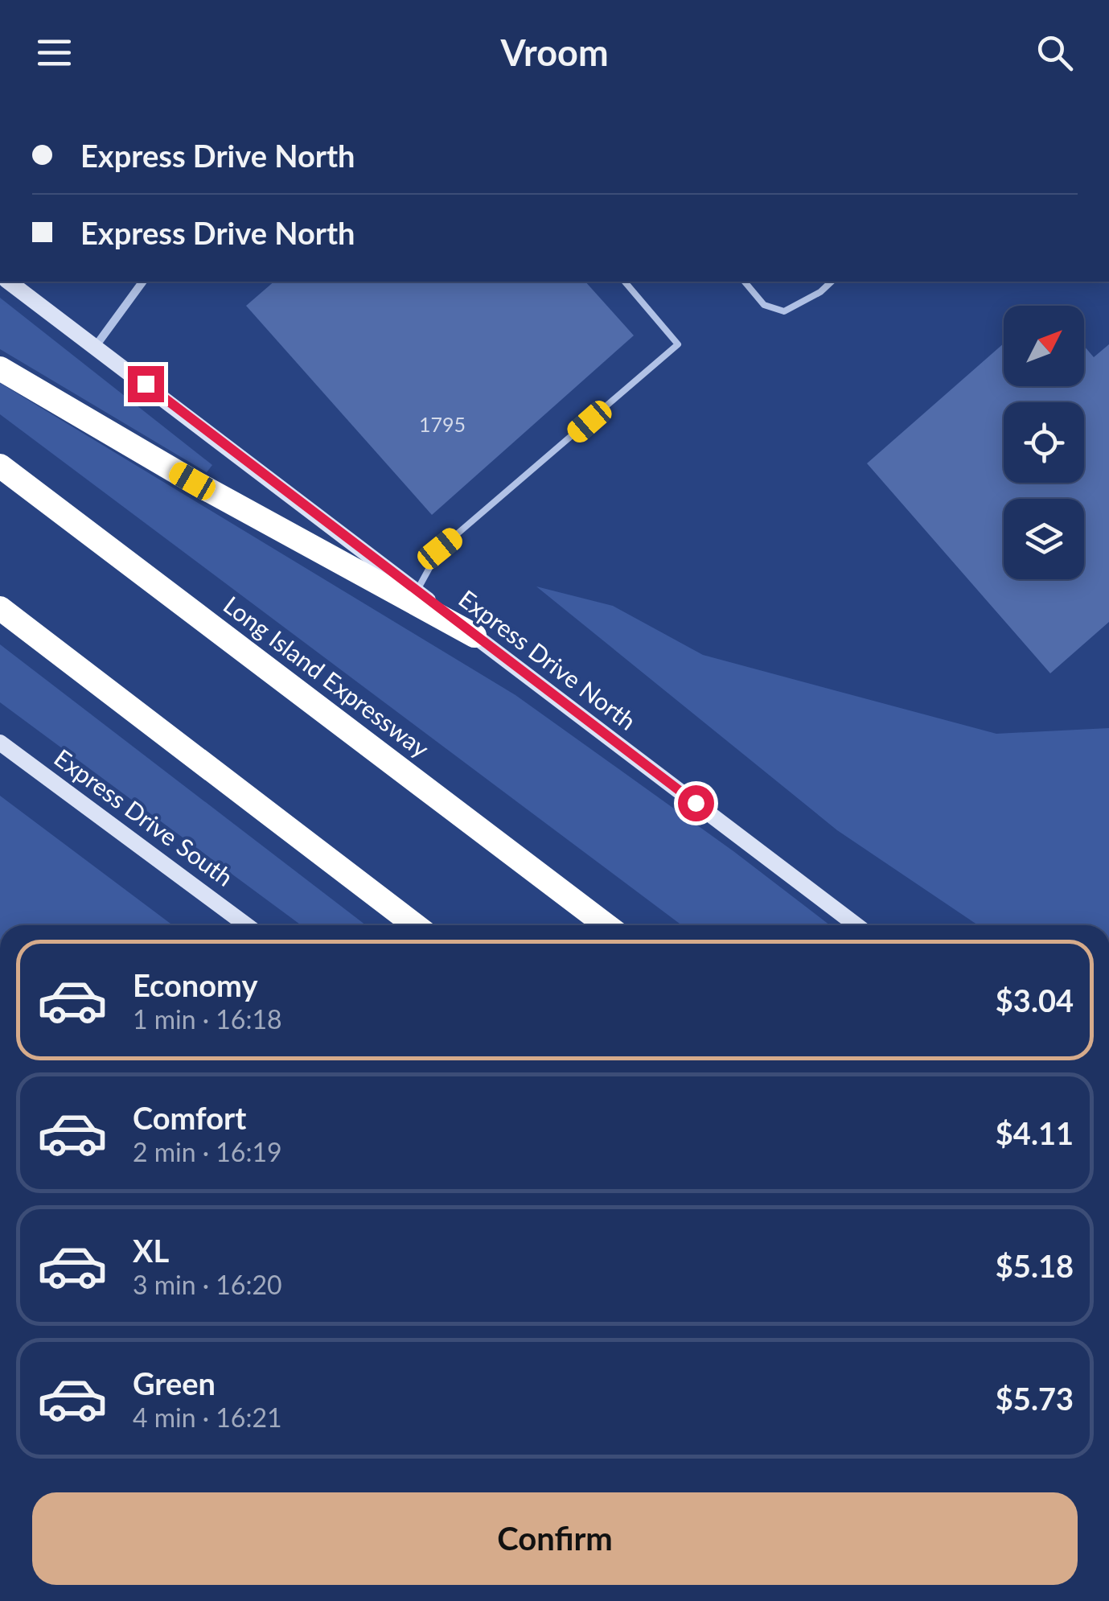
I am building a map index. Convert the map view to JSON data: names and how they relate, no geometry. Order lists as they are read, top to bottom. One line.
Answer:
{"streets":{"highway":["Long Island Expressway"],"main road":["Express Drive North","Express Drive South"]},"house_numbers":["1795"],"north":"top right","page":{"header":"Vroom","banner":["Express Drive North","Express Drive North"],"list":[{"name":"Economy","note":"1 min · 16:18","value":"$3.04"},{"name":"Comfort","note":"2 min · 16:19","value":"$4.11"},{"name":"XL","note":"3 min · 16:20","value":"$5.18"},{"name":"Green","note":"4 min · 16:21","value":"$5.73"}],"buttons":"Confirm"}}
